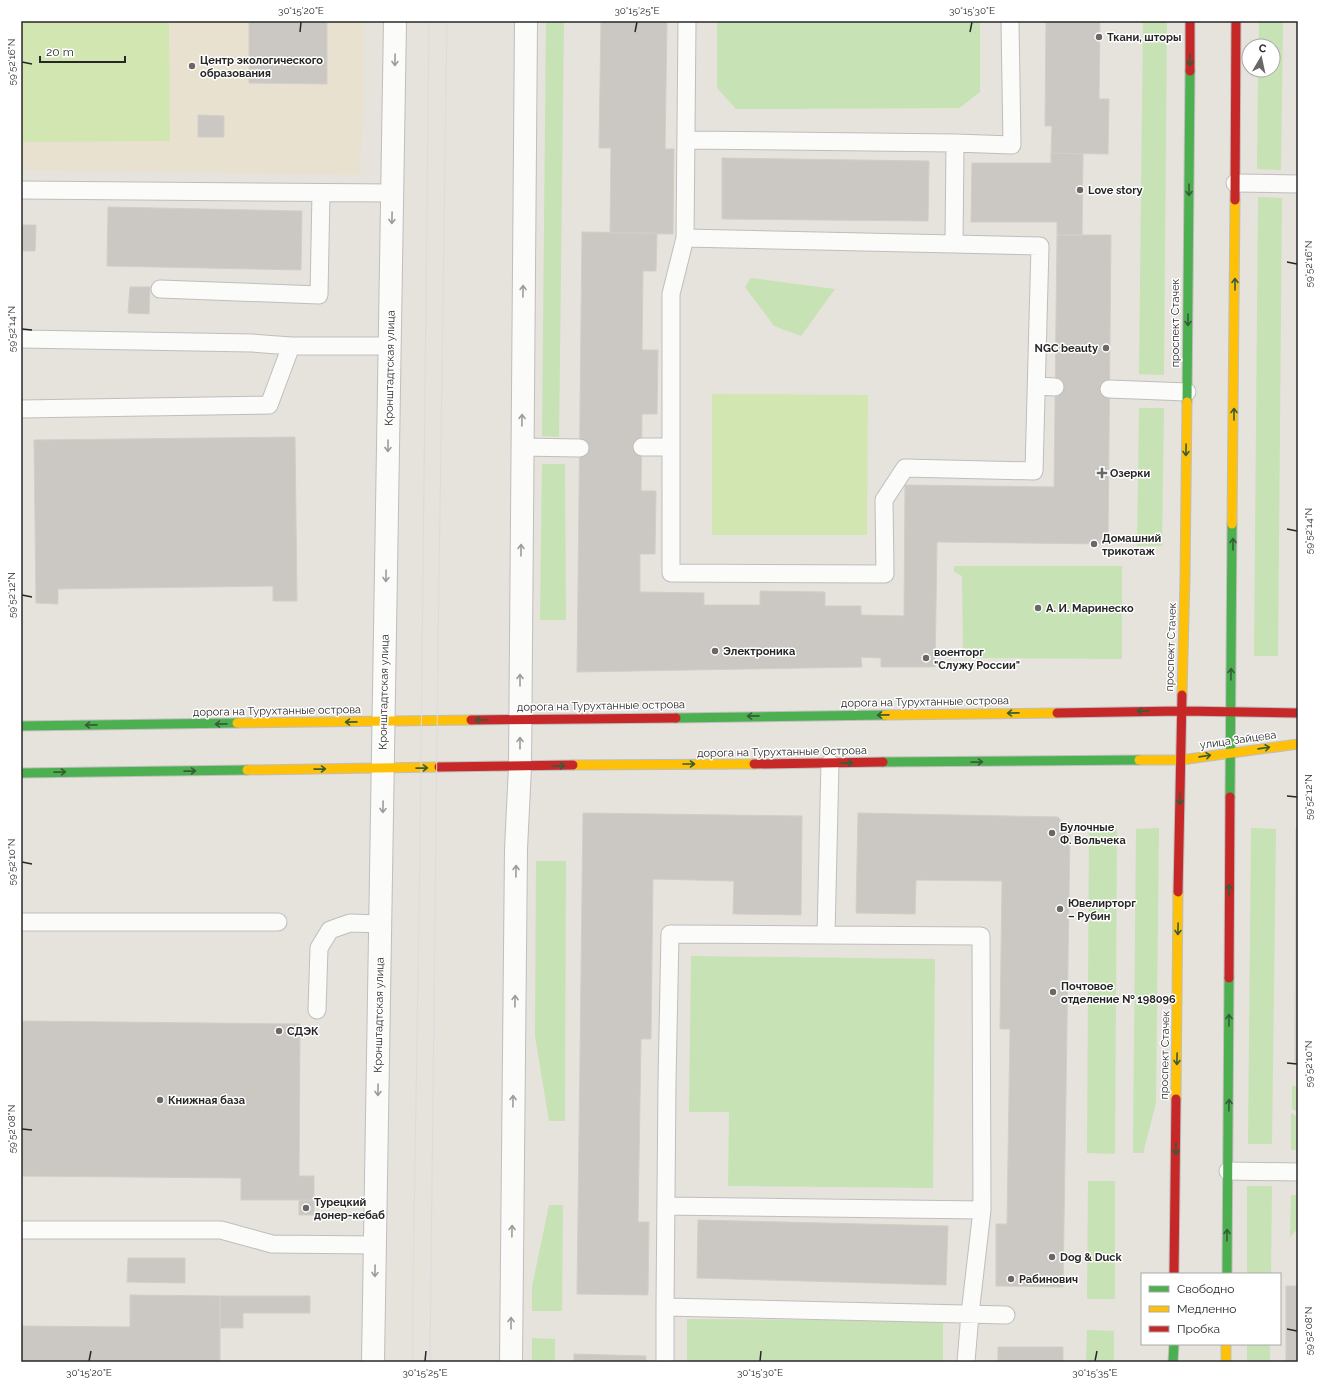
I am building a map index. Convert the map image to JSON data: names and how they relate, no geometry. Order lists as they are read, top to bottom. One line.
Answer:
{"streets":{"street":["проспект Стачек","Кронштадтская улица","дорога на Турухтанные острова","улица Зайцева","дорога на Турухтанные Острова"]},"crossings":[["проспект Стачек","дорога на Турухтанные острова"],["проспект Стачек","улица Зайцева"],["проспект Стачек","дорога на Турухтанные Острова"],["Кронштадтская улица","дорога на Турухтанные острова"],["Кронштадтская улица","дорога на Турухтанные Острова"],["дорога на Турухтанные острова","улица Зайцева"],["улица Зайцева","дорога на Турухтанные Острова"]],"one_way":["дорога на Турухтанные Острова"],"places":{"other":["Ткани, шторы","Центр экологического образования","Love story","NGC beauty","Домашний трикотаж","А. И. Маринеско","Электроника","военторг \"Служу России\"","Булочные Ф. Вольчека","Ювелирторг – Рубин","Почтовое отделение № 198096","СДЭК","Книжная база","Турецкий донер-кебаб","Dog & Duck","Рабинович"],"health":["Озерки"]},"legend":["Свободно","Медленно","Пробка"],"scale_bar":"20 m","north":"top","coordinates":["30°15'20\"E","30°15'25\"E","30°15'30\"E","59°52'16\"N","59°52'14\"N","59°52'12\"N","59°52'10\"N","59°52'08\"N","30°15'35\"E"]}
